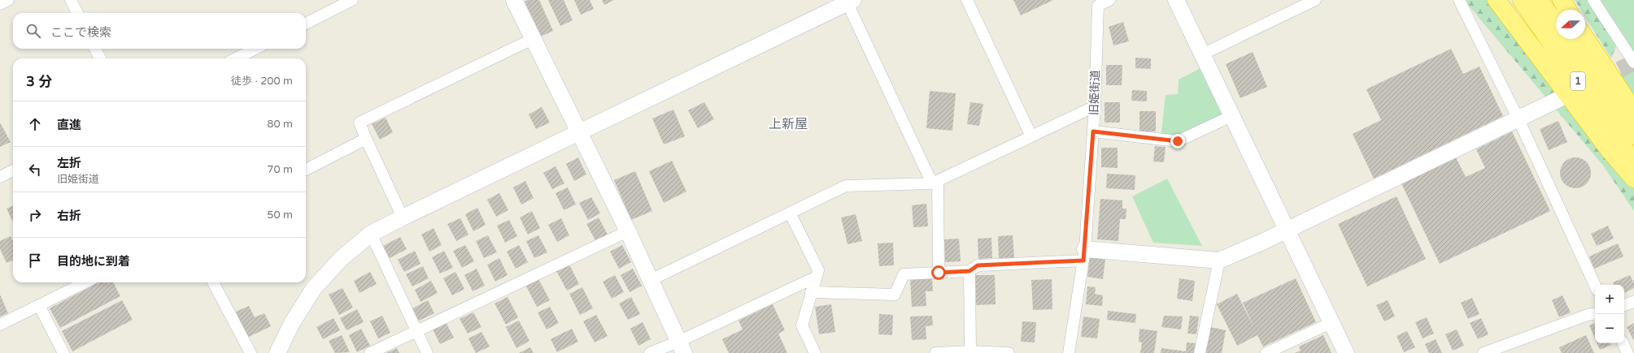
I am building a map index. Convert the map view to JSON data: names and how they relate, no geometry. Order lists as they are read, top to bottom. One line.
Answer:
{"streets":{"highway":["1"],"street":["旧姫街道"]},"districts":["上新屋"],"north":"left","page":{"search":"ここで検索","heading":["3 分","徒歩 · 200 m"],"list":[["直進","80 m"],["左折","旧姫街道","70 m"],["右折","50 m"],"目的地に到着"],"map_buttons":["+","−"]}}
